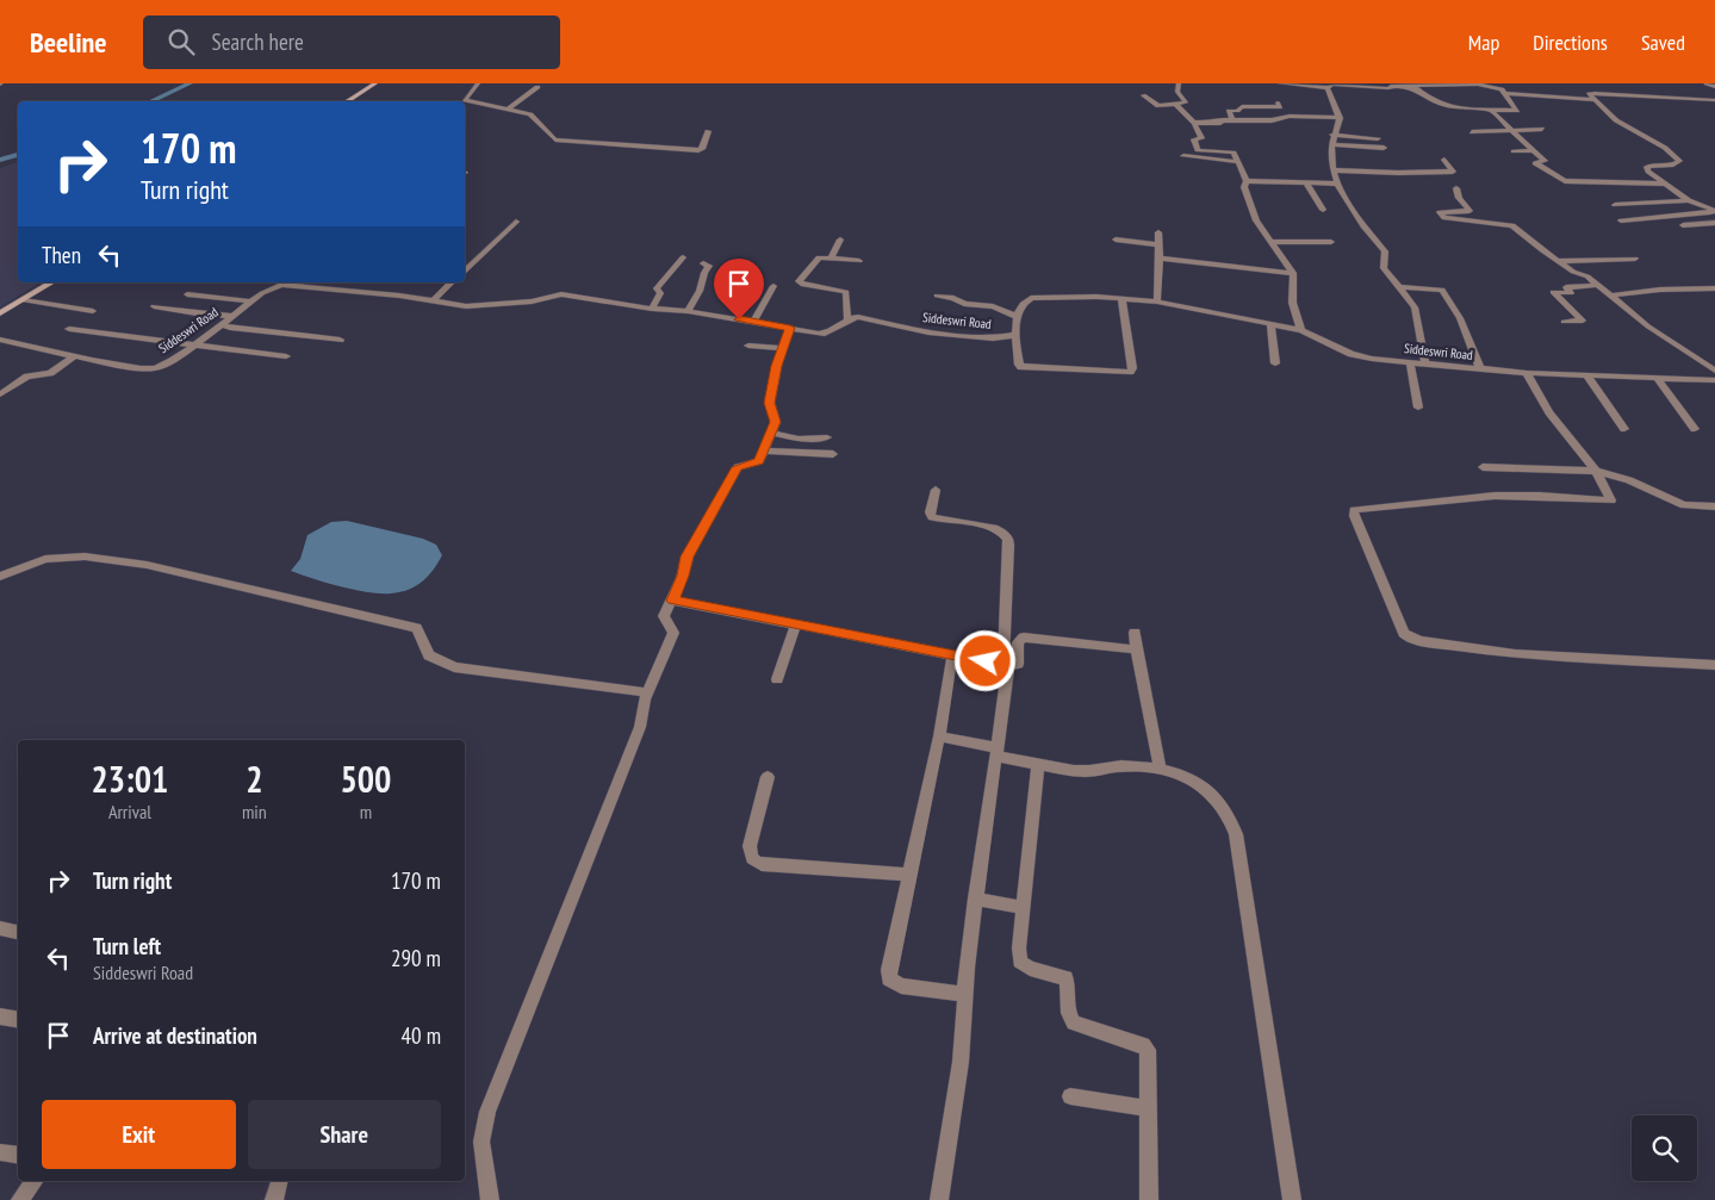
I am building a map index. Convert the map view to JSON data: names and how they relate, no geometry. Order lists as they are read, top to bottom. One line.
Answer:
{"streets":{"street":["Siddeswri Road"]},"page":{"header":"Beeline","search":"Search here","nav":["Map","Directions","Saved"],"turn":["170 m","Turn right"],"then":"Then","eta":["23:01","Arrival","2","min","500","m"],"list":[{"name":"Turn right","value":"170 m"},{"name":"Turn left","note":"Siddeswri Road","value":"290 m"},{"name":"Arrive at destination","value":"40 m"}],"buttons":["Exit","Share"]}}
